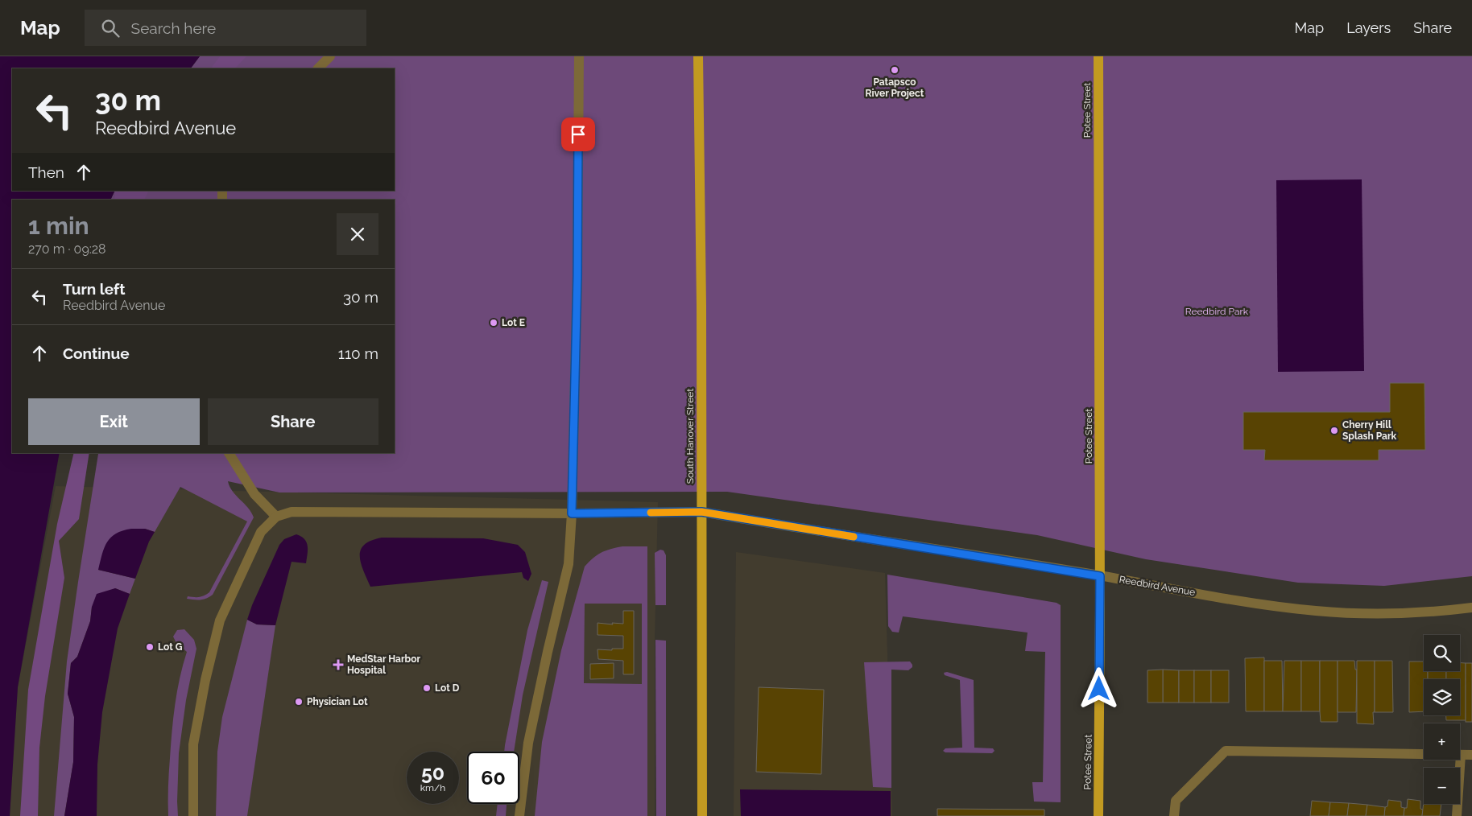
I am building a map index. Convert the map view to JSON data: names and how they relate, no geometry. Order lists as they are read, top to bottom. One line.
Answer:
{"streets":{"main road":["Potee Street","South Hanover Street"],"street":["Reedbird Avenue"]},"crossings":[["Potee Street","Reedbird Avenue"],["South Hanover Street","Reedbird Avenue"]],"parks":["Reedbird Park"],"places":{"other":["Patapsco River Project","Lot E","Cherry Hill Splash Park","Lot G","Lot D","Physician Lot"],"health":["MedStar Harbor Hospital"]},"page":{"header":"Map","search":"Search here","nav":["Map","Layers","Share"],"turn":["30 m","Reedbird Avenue"],"then":"Then","heading":["1 min","270 m · 09:28"],"list":[{"name":"Turn left","note":"Reedbird Avenue","value":"30 m"},{"name":"Continue","value":"110 m"}],"buttons":["Exit","Share"],"map_buttons":["+","−"],"speed":"50 km/h","limit":"60"}}
